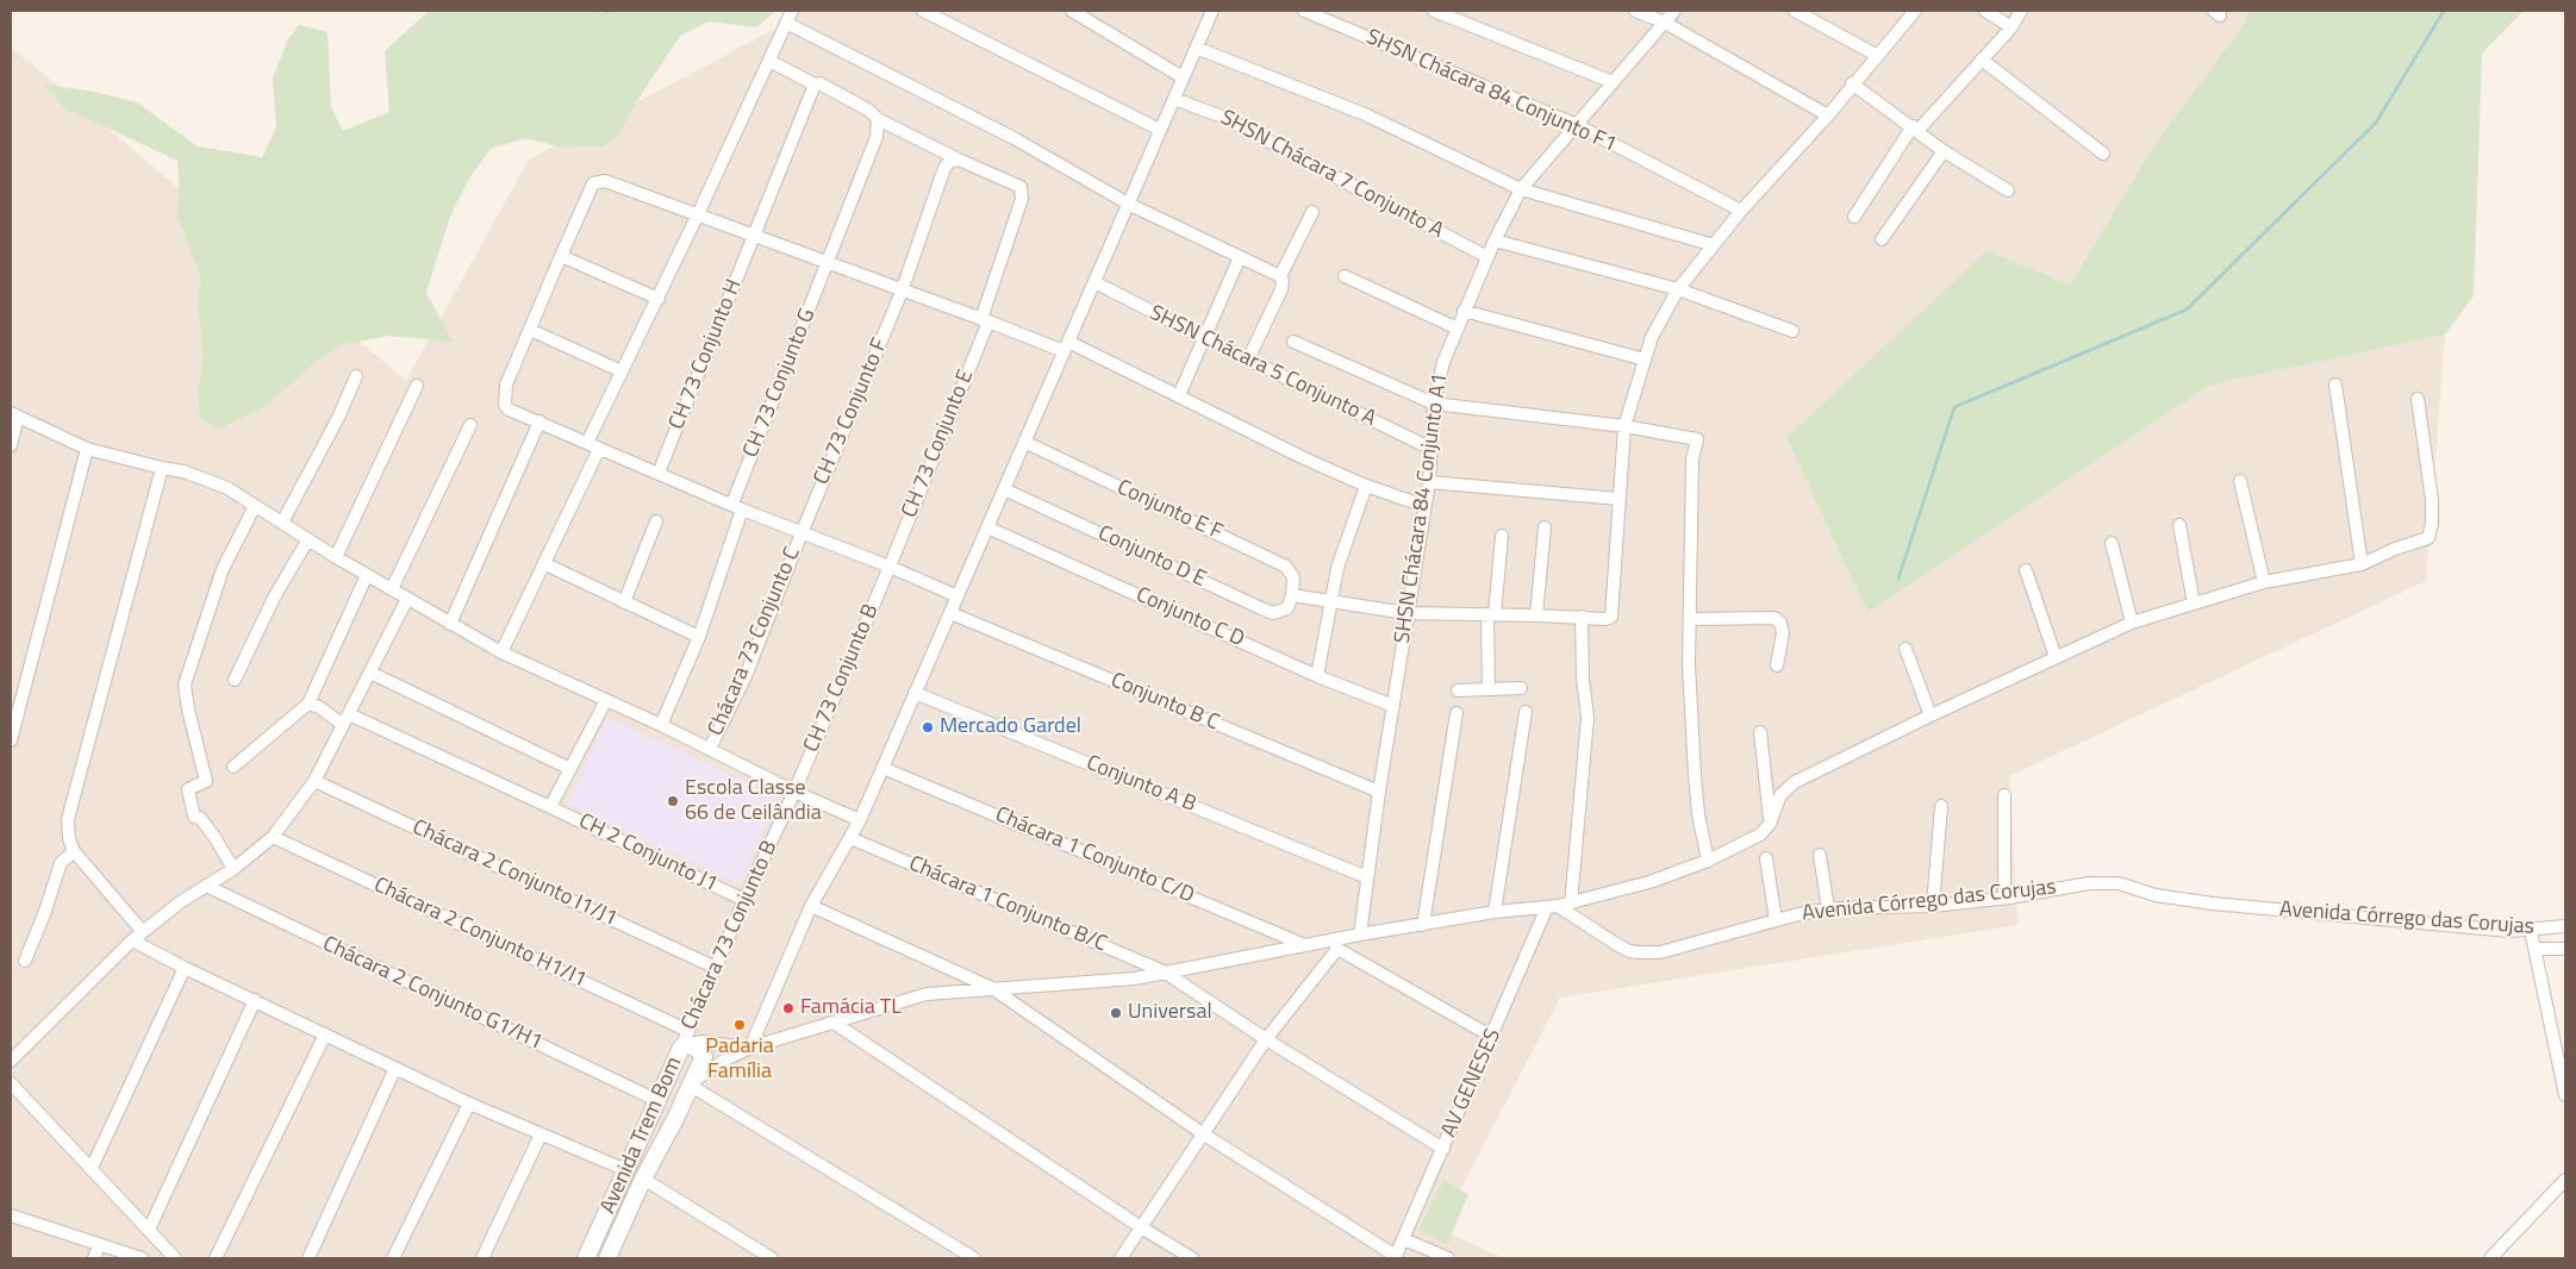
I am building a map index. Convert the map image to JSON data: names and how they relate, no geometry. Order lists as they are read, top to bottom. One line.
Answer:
{"streets":{"street":["SHSN Chácara 84 Conjunto F1","SHSN Chácara 7 Conjunto A","CH 73 Conjunto H","SHSN Chácara 5 Conjunto A","CH 73 Conjunto G","CH 73 Conjunto F","CH 73 Conjunto E","SHSN Chácara 84 Conjunto A1","Conjunto E F","Conjunto D E","Conjunto C D","Chácara 73 Conjunto C","CH 73 Conjunto B","Conjunto B C","Conjunto A B","CH 2 Conjunto J1","Chácara 1 Conjunto C/D","Chácara 2 Conjunto I1/J1","Avenida Córrego das Corujas","Chácara 1 Conjunto B/C","Chácara 2 Conjunto H1/I1","Chácara 73 Conjunto B","Chácara 2 Conjunto G1/H1","AV GENESES","Avenida Trem Bom"]},"crossings":[["SHSN Chácara 84 Conjunto F1","SHSN Chácara 84 Conjunto A1"],["SHSN Chácara 7 Conjunto A","SHSN Chácara 84 Conjunto A1"],["SHSN Chácara 5 Conjunto A","SHSN Chácara 84 Conjunto A1"],["CH 73 Conjunto F","CH 73 Conjunto E"],["CH 73 Conjunto F","Chácara 73 Conjunto C"],["CH 73 Conjunto E","CH 73 Conjunto B"],["SHSN Chácara 84 Conjunto A1","Conjunto C D"],["SHSN Chácara 84 Conjunto A1","Conjunto B C"],["SHSN Chácara 84 Conjunto A1","Conjunto A B"],["Conjunto E F","Conjunto D E"],["CH 73 Conjunto B","Chácara 73 Conjunto B"],["CH 2 Conjunto J1","Chácara 73 Conjunto B"],["Chácara 2 Conjunto I1/J1","Chácara 73 Conjunto B"],["Avenida Córrego das Corujas","AV GENESES"],["Chácara 1 Conjunto B/C","AV GENESES"],["Chácara 2 Conjunto H1/I1","Chácara 73 Conjunto B"],["Chácara 2 Conjunto H1/I1","Avenida Trem Bom"],["Chácara 73 Conjunto B","Avenida Trem Bom"],["Chácara 2 Conjunto G1/H1","Avenida Trem Bom"]],"places":["Mercado Gardel","Escola Classe 66 de Ceilândia","Famácia TL","Universal","Padaria Família"]}
